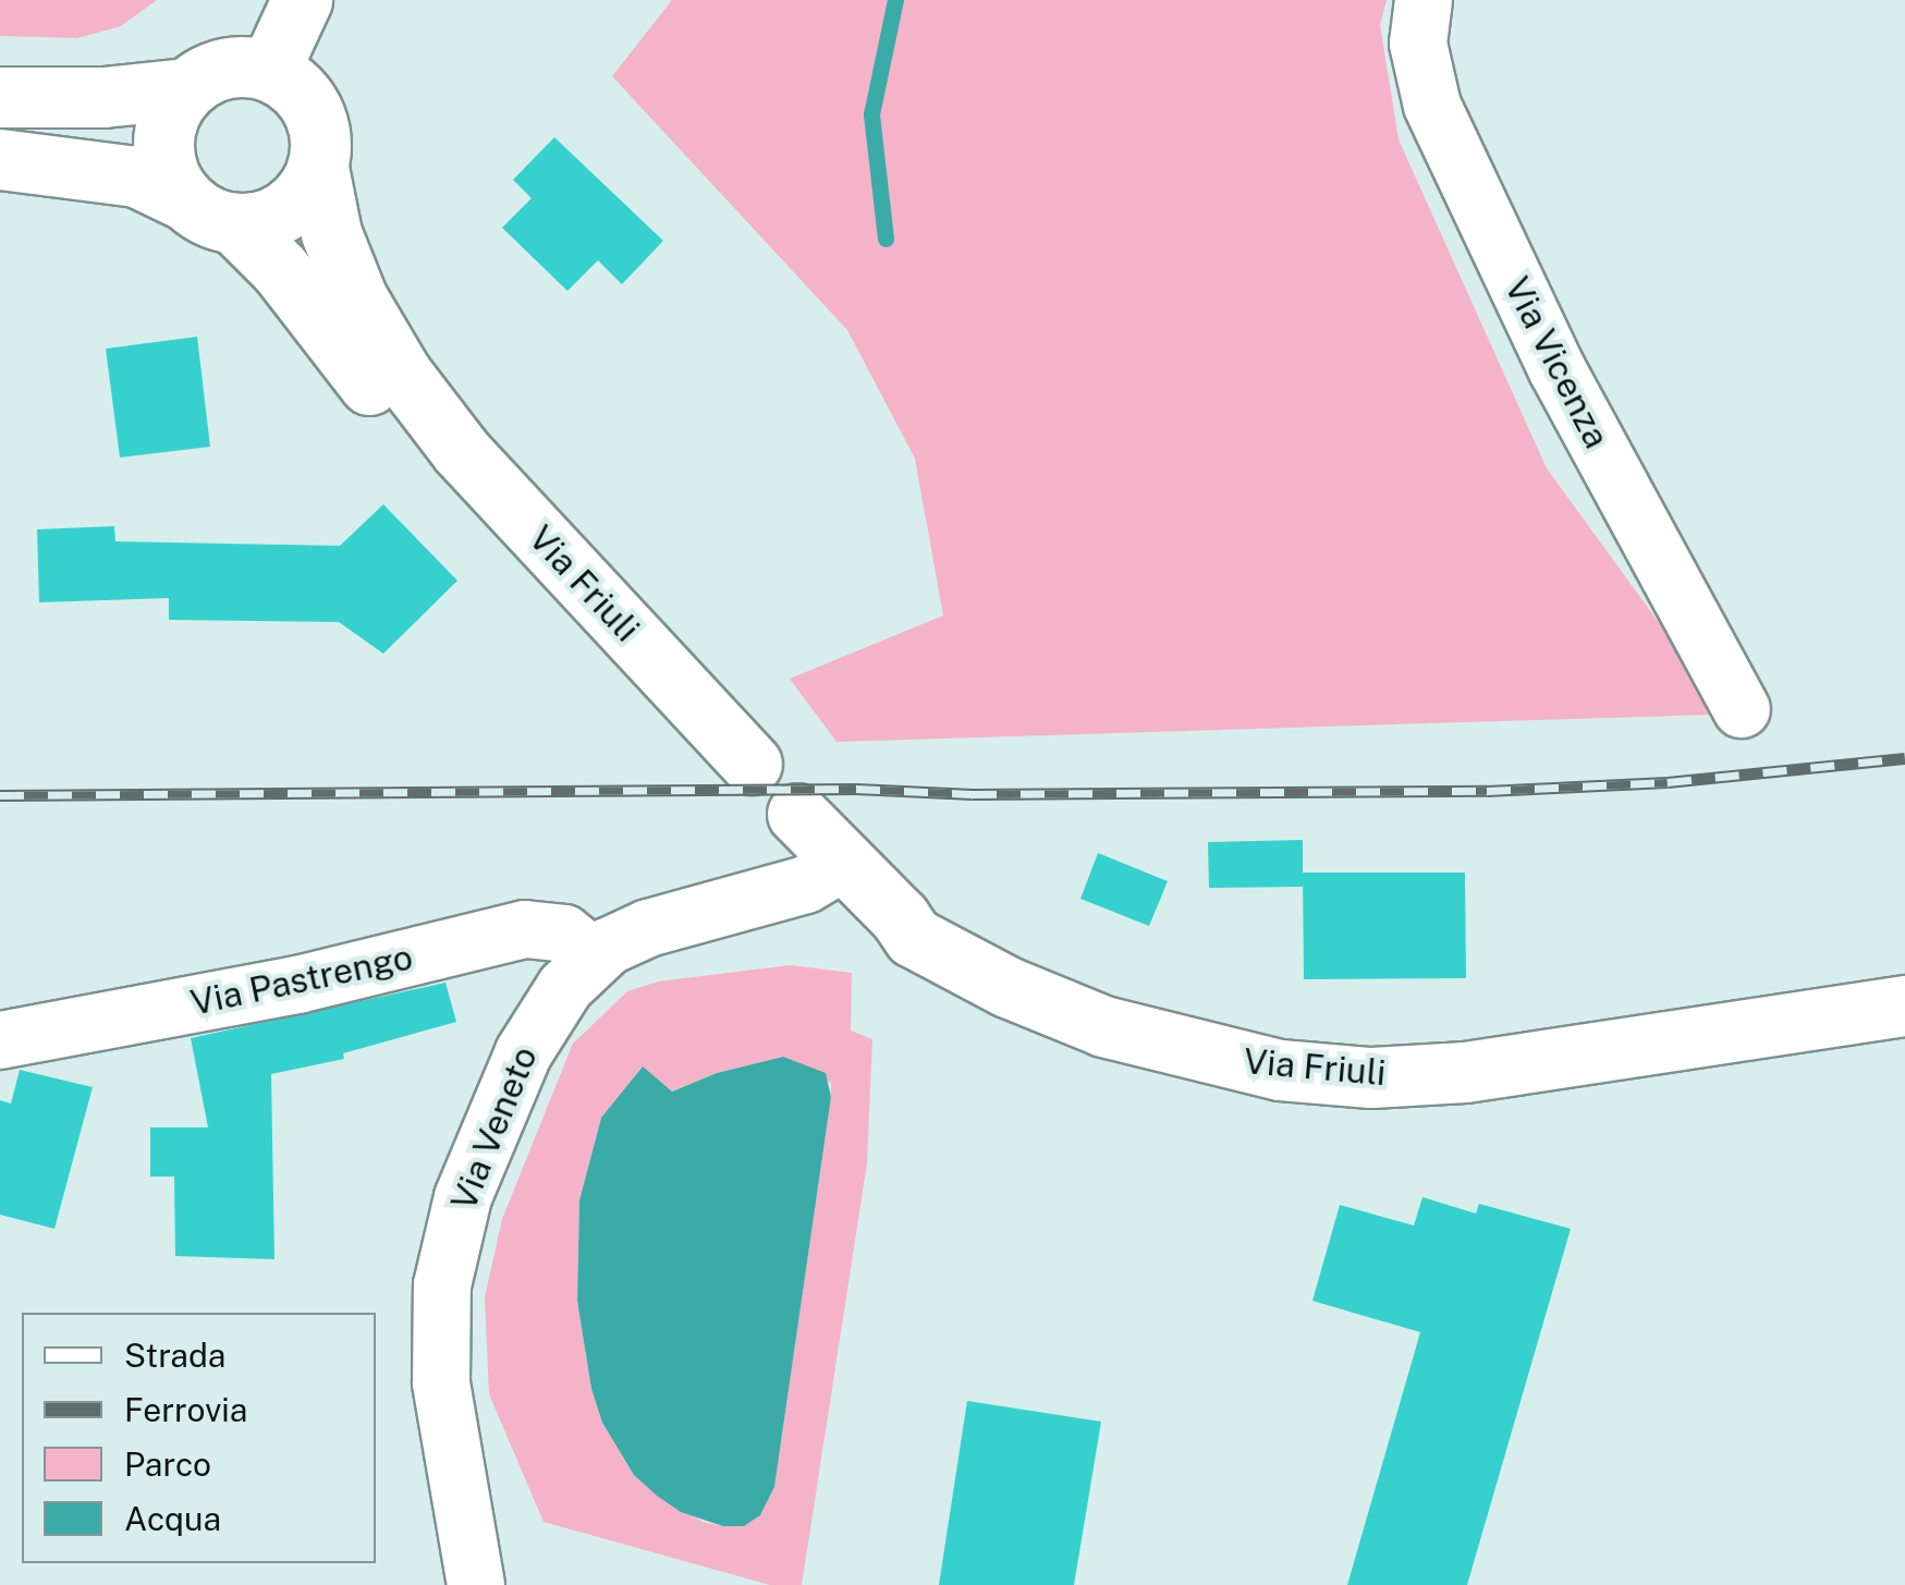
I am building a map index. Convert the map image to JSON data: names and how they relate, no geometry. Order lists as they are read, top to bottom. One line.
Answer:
{"streets":{"street":["Via Vicenza","Via Friuli","Via Pastrengo","Via Veneto"]},"crossings":[["Via Friuli","Via Veneto"],["Via Pastrengo","Via Veneto"]],"legend":["Strada","Ferrovia","Parco","Acqua"]}
